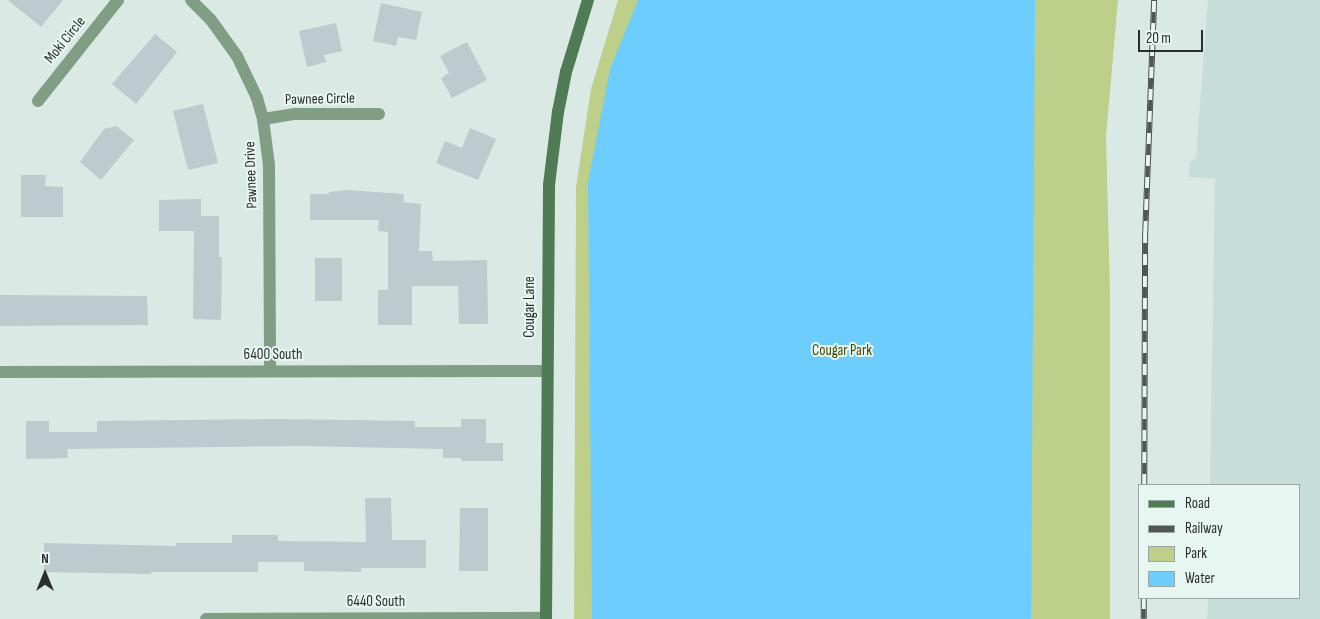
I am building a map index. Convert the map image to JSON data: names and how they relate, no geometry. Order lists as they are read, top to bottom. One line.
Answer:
{"streets":{"main road":["Cougar Lane"],"street":["Moki Circle","Pawnee Circle","Pawnee Drive","6400 South","6440 South"]},"crossings":[["Pawnee Circle","Pawnee Drive"],["Pawnee Drive","6400 South"],["Cougar Lane","6400 South"],["Cougar Lane","6440 South"]],"parks":["Cougar Park"],"legend":["Road","Railway","Park","Water"],"scale_bar":"20 m","north":"top"}
